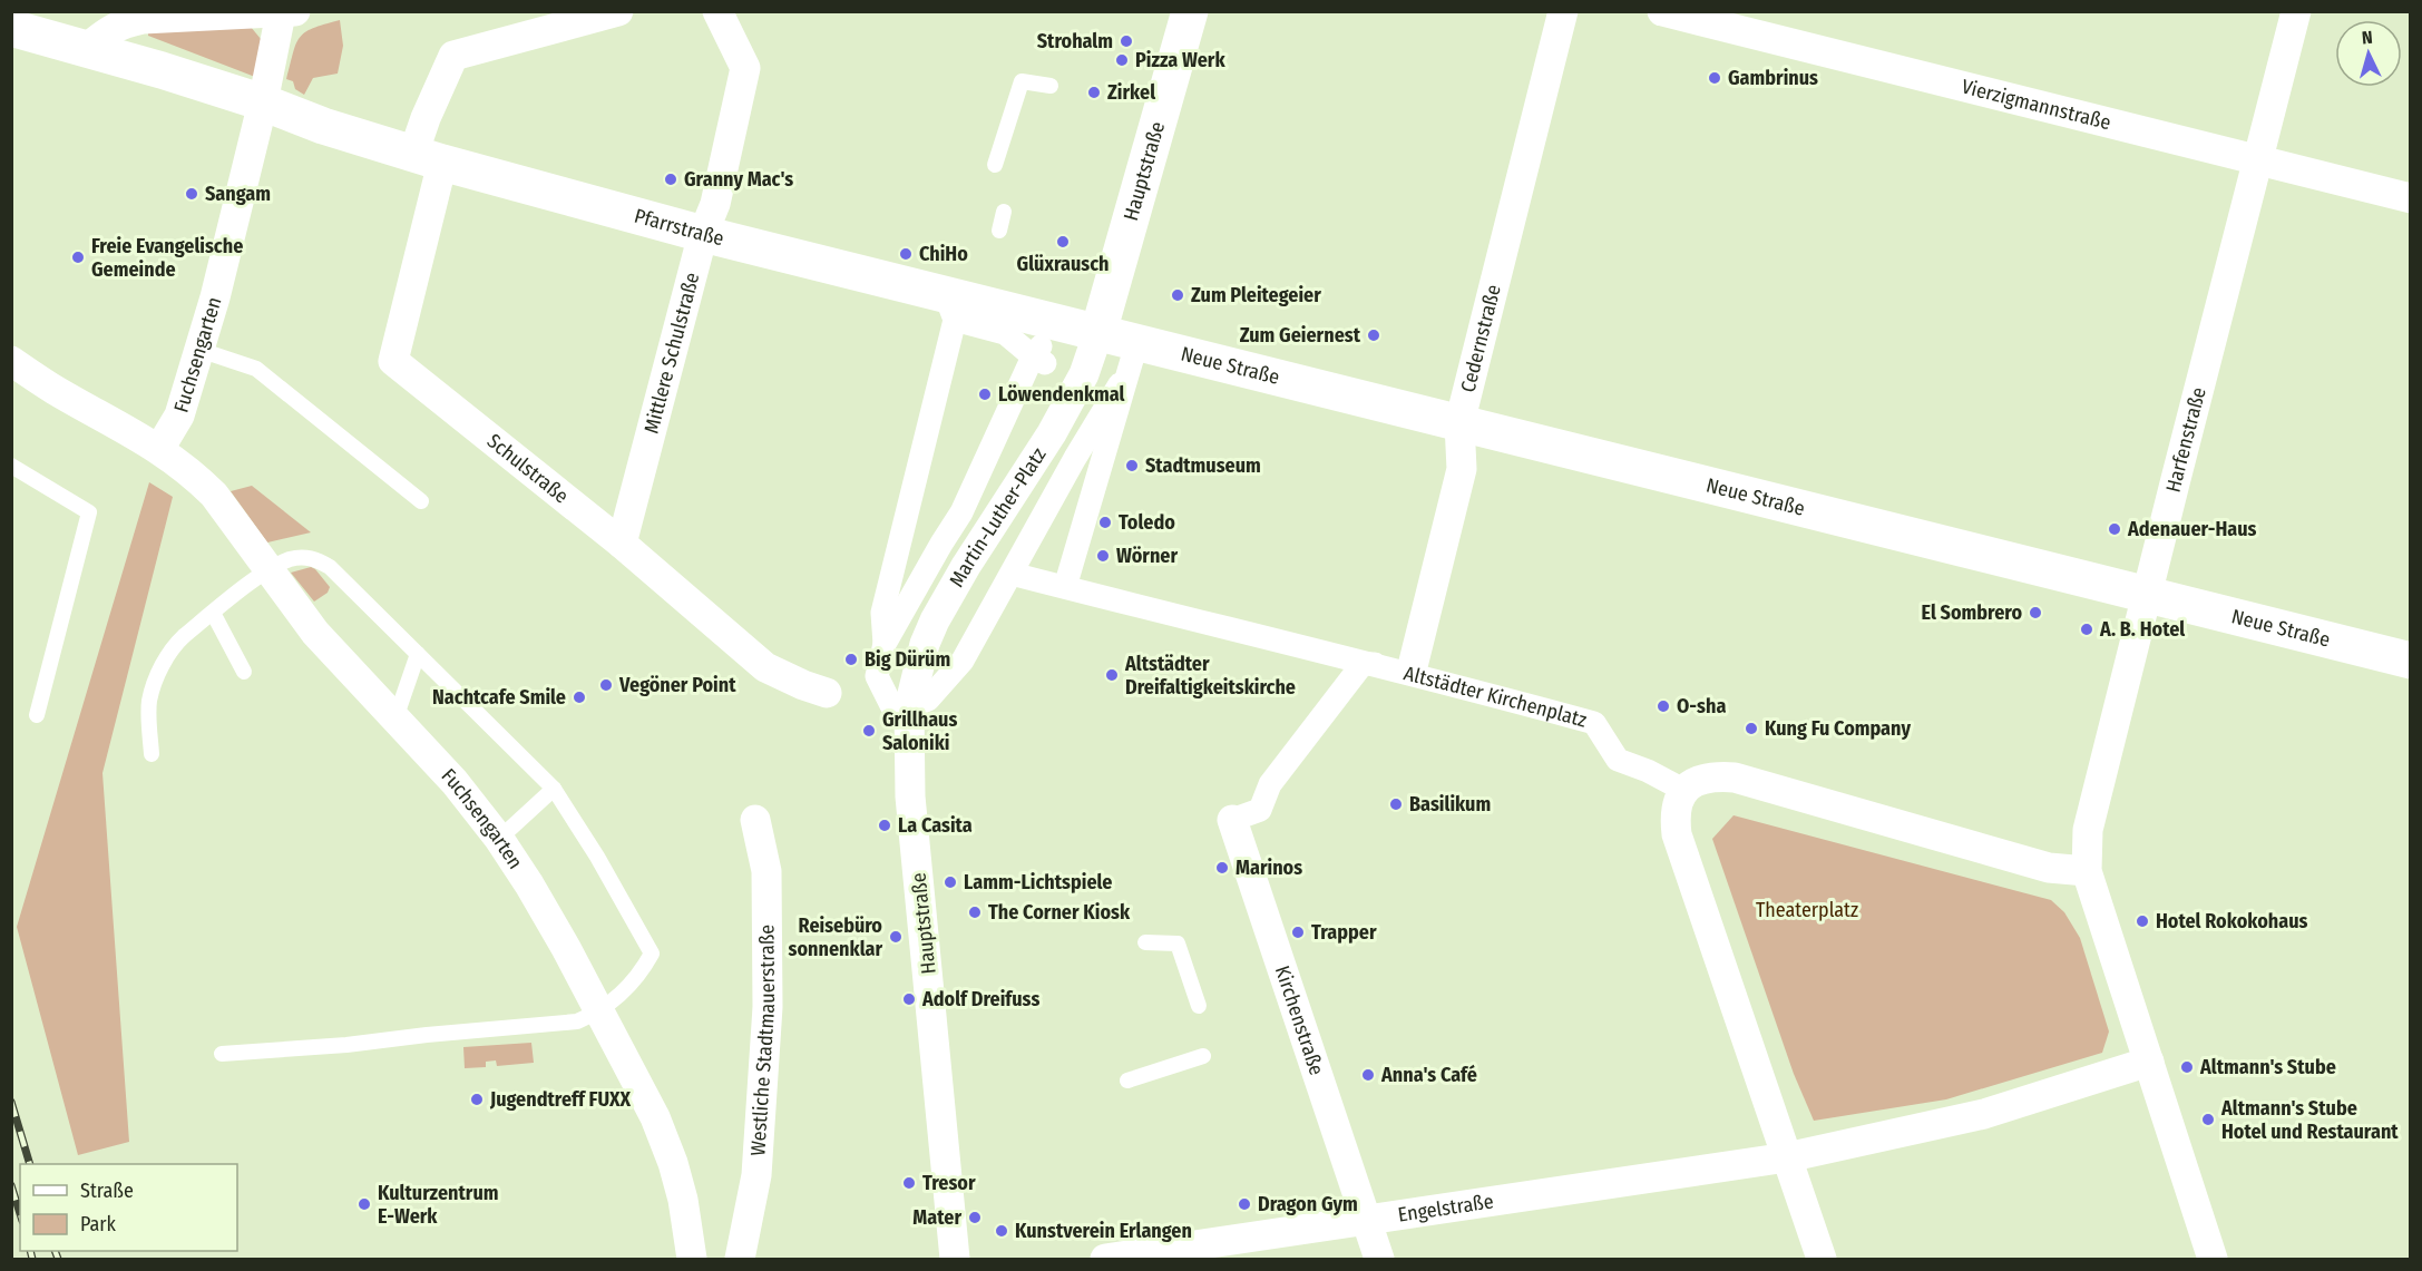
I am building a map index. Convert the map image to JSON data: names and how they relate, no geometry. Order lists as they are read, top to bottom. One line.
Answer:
{"streets":{"street":["Vierzigmannstraße","Hauptstraße","Pfarrstraße","Cedernstraße","Mittlere Schulstraße","Fuchsengarten","Neue Straße","Harfenstraße","Schulstraße","Martin-Luther-Platz","Altstädter Kirchenplatz","Kirchenstraße","Westliche Stadtmauerstraße","Engelstraße"]},"crossings":[["Vierzigmannstraße","Harfenstraße"],["Hauptstraße","Pfarrstraße"],["Hauptstraße","Neue Straße"],["Hauptstraße","Martin-Luther-Platz"],["Pfarrstraße","Mittlere Schulstraße"],["Pfarrstraße","Fuchsengarten"],["Pfarrstraße","Neue Straße"],["Pfarrstraße","Schulstraße"],["Pfarrstraße","Martin-Luther-Platz"],["Cedernstraße","Neue Straße"],["Cedernstraße","Altstädter Kirchenplatz"],["Mittlere Schulstraße","Schulstraße"],["Neue Straße","Harfenstraße"],["Neue Straße","Martin-Luther-Platz"],["Martin-Luther-Platz","Altstädter Kirchenplatz"],["Kirchenstraße","Engelstraße"]],"parks":["Theaterplatz"],"places":["Strohalm","Pizza Werk","Gambrinus","Zirkel","Granny Mac's","Sangam","Glüxrausch","ChiHo","Freie Evangelische Gemeinde","Zum Pleitegeier","Zum Geiernest","Löwendenkmal","Stadtmuseum","Toledo","Adenauer-Haus","Wörner","El Sombrero","A. B. Hotel","Big Dürüm","Altstädter Dreifaltigkeitskirche","Vegöner Point","Nachtcafe Smile","O-sha","Kung Fu Company","Grillhaus Saloniki","Basilikum","La Casita","Marinos","Lamm-Lichtspiele","The Corner Kiosk","Hotel Rokokohaus","Trapper","Reisebüro sonnenklar","Adolf Dreifuss","Altmann's Stube","Anna's Café","Jugendtreff FUXX","Altmann's Stube Hotel und Restaurant","Tresor","Kulturzentrum E-Werk","Dragon Gym","Mater","Kunstverein Erlangen"],"legend":["Straße","Park"],"north":"top"}
